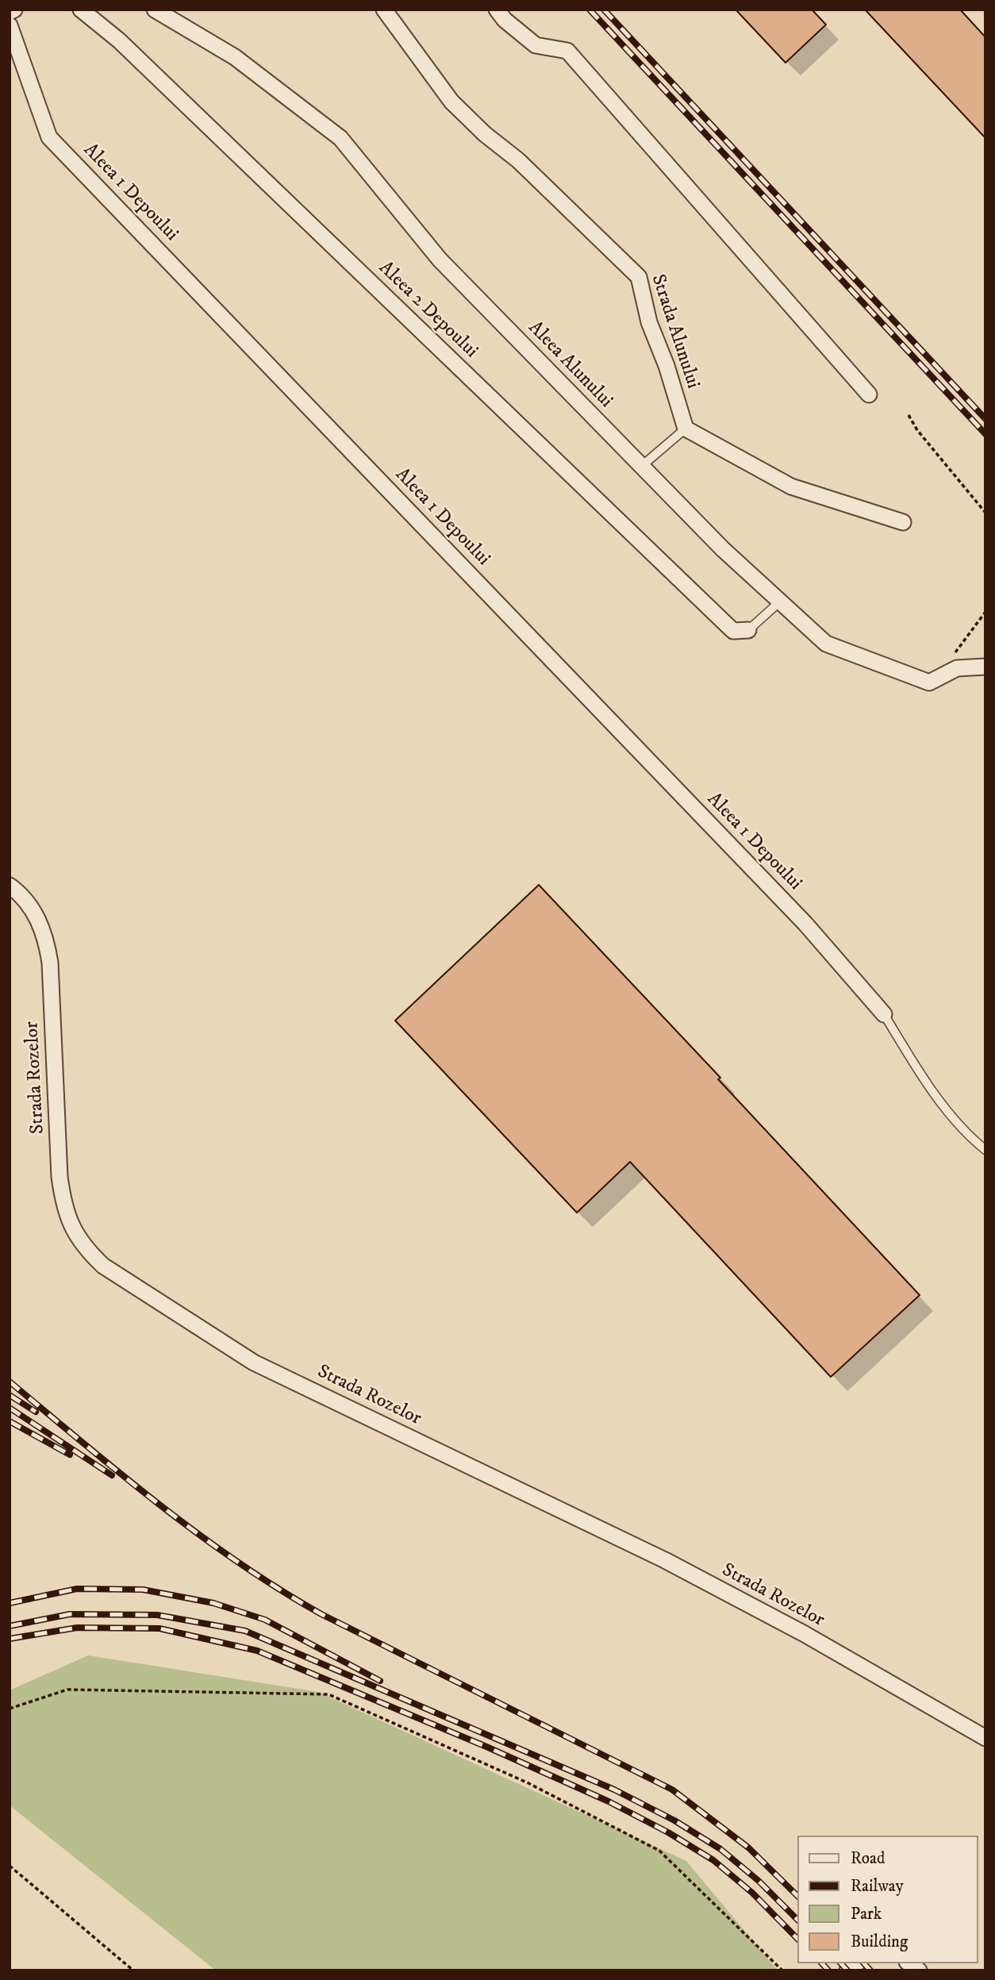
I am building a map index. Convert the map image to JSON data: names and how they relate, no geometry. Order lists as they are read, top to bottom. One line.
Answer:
{"streets":{"street":["Aleea 1 Depoului","Aleea 2 Depoului","Strada Alunului","Aleea Alunului","Strada Rozelor"]},"legend":["Road","Railway","Park","Building"]}
